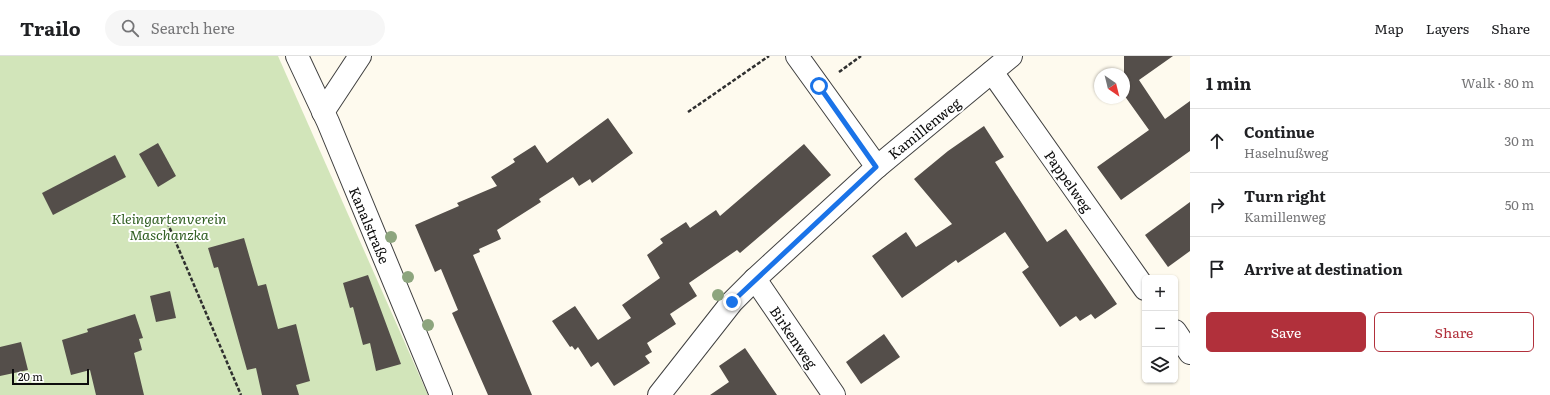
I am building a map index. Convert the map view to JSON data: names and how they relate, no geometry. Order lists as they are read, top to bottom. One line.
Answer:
{"streets":{"street":["Kamillenweg","Pappelweg","Kanalstraße","Birkenweg"]},"crossings":[["Kamillenweg","Pappelweg"],["Kamillenweg","Birkenweg"]],"parks":["Kleingartenverein Maschanzka"],"scale_bar":"20 m","north":"bottom right","page":{"header":"Trailo","search":"Search here","nav":["Map","Layers","Share"],"heading":["1 min","Walk · 80 m"],"list":[["Continue","Haselnußweg","30 m"],["Turn right","Kamillenweg","50 m"],"Arrive at destination"],"map_buttons":["+","−"],"buttons":["Save","Share"],"scale":"20 m"}}
